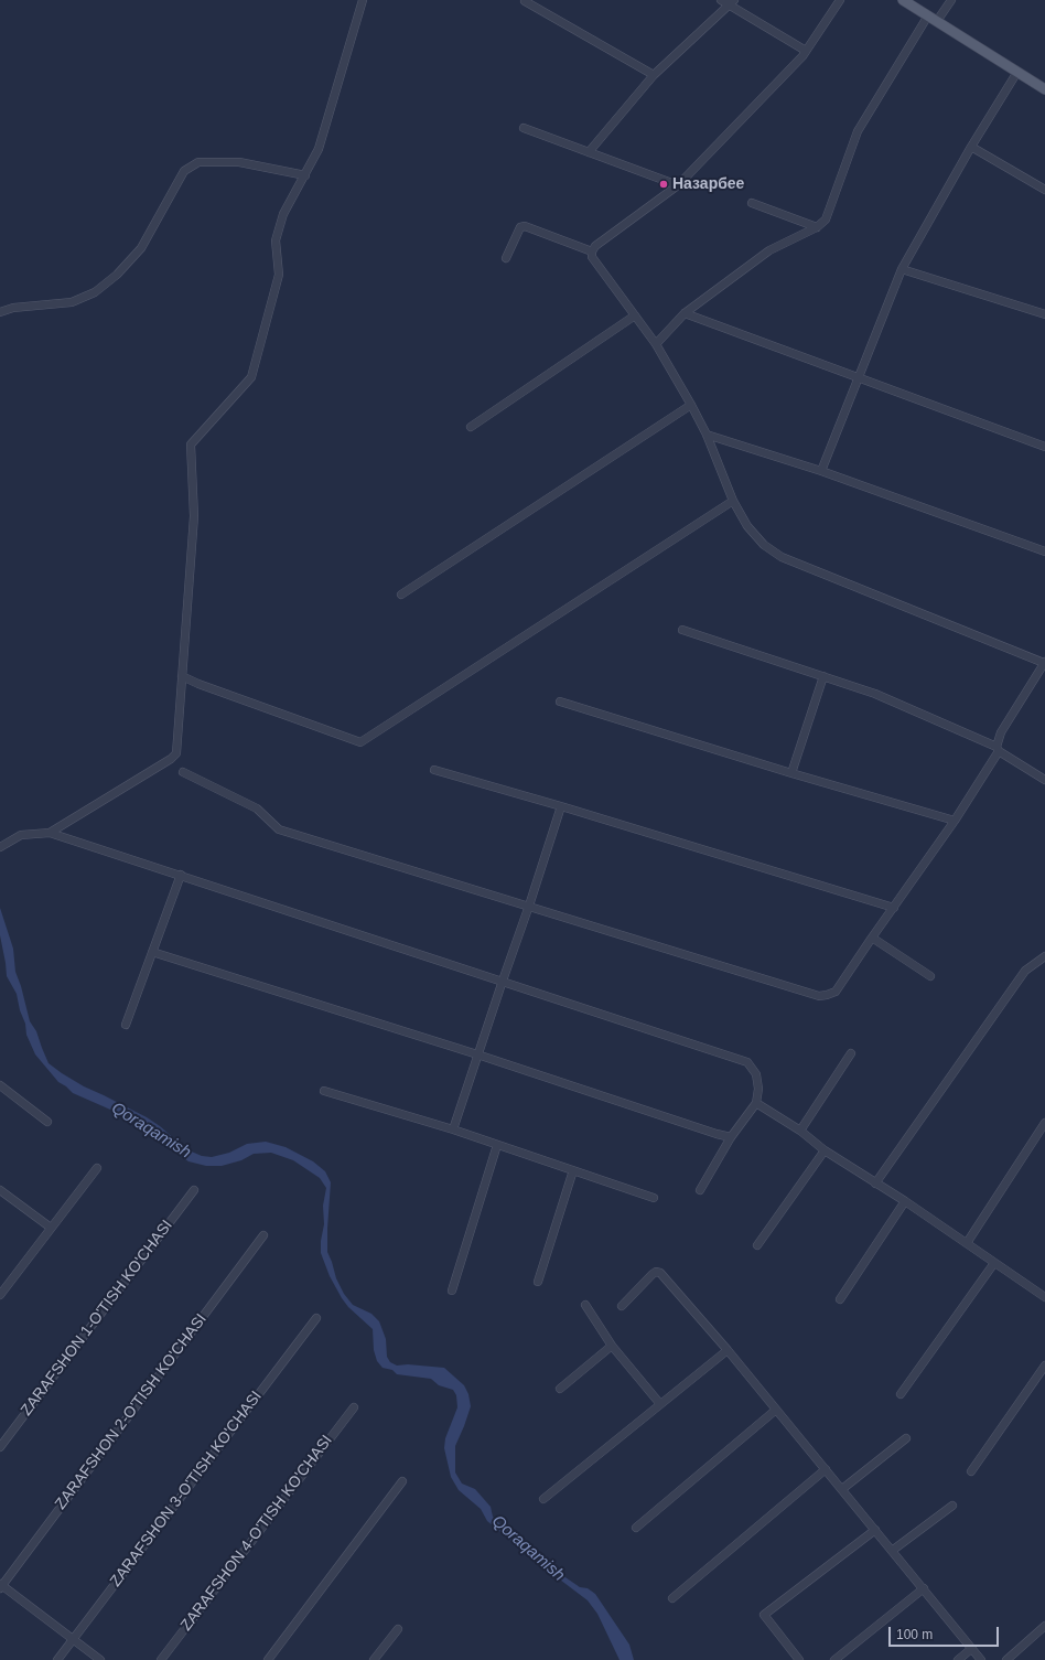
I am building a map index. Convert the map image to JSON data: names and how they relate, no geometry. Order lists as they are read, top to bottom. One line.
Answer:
{"streets":{"street":["ZARAFSHON 1-O'TISH KO'CHASI","ZARAFSHON 2-O'TISH KO'CHASI","ZARAFSHON 3-O'TISH KO'CHASI","ZARAFSHON 4-O'TISH KO'CHASI"]},"water":["Qoraqamish"],"places":["Назарбее"],"scale_bar":"100 m"}
